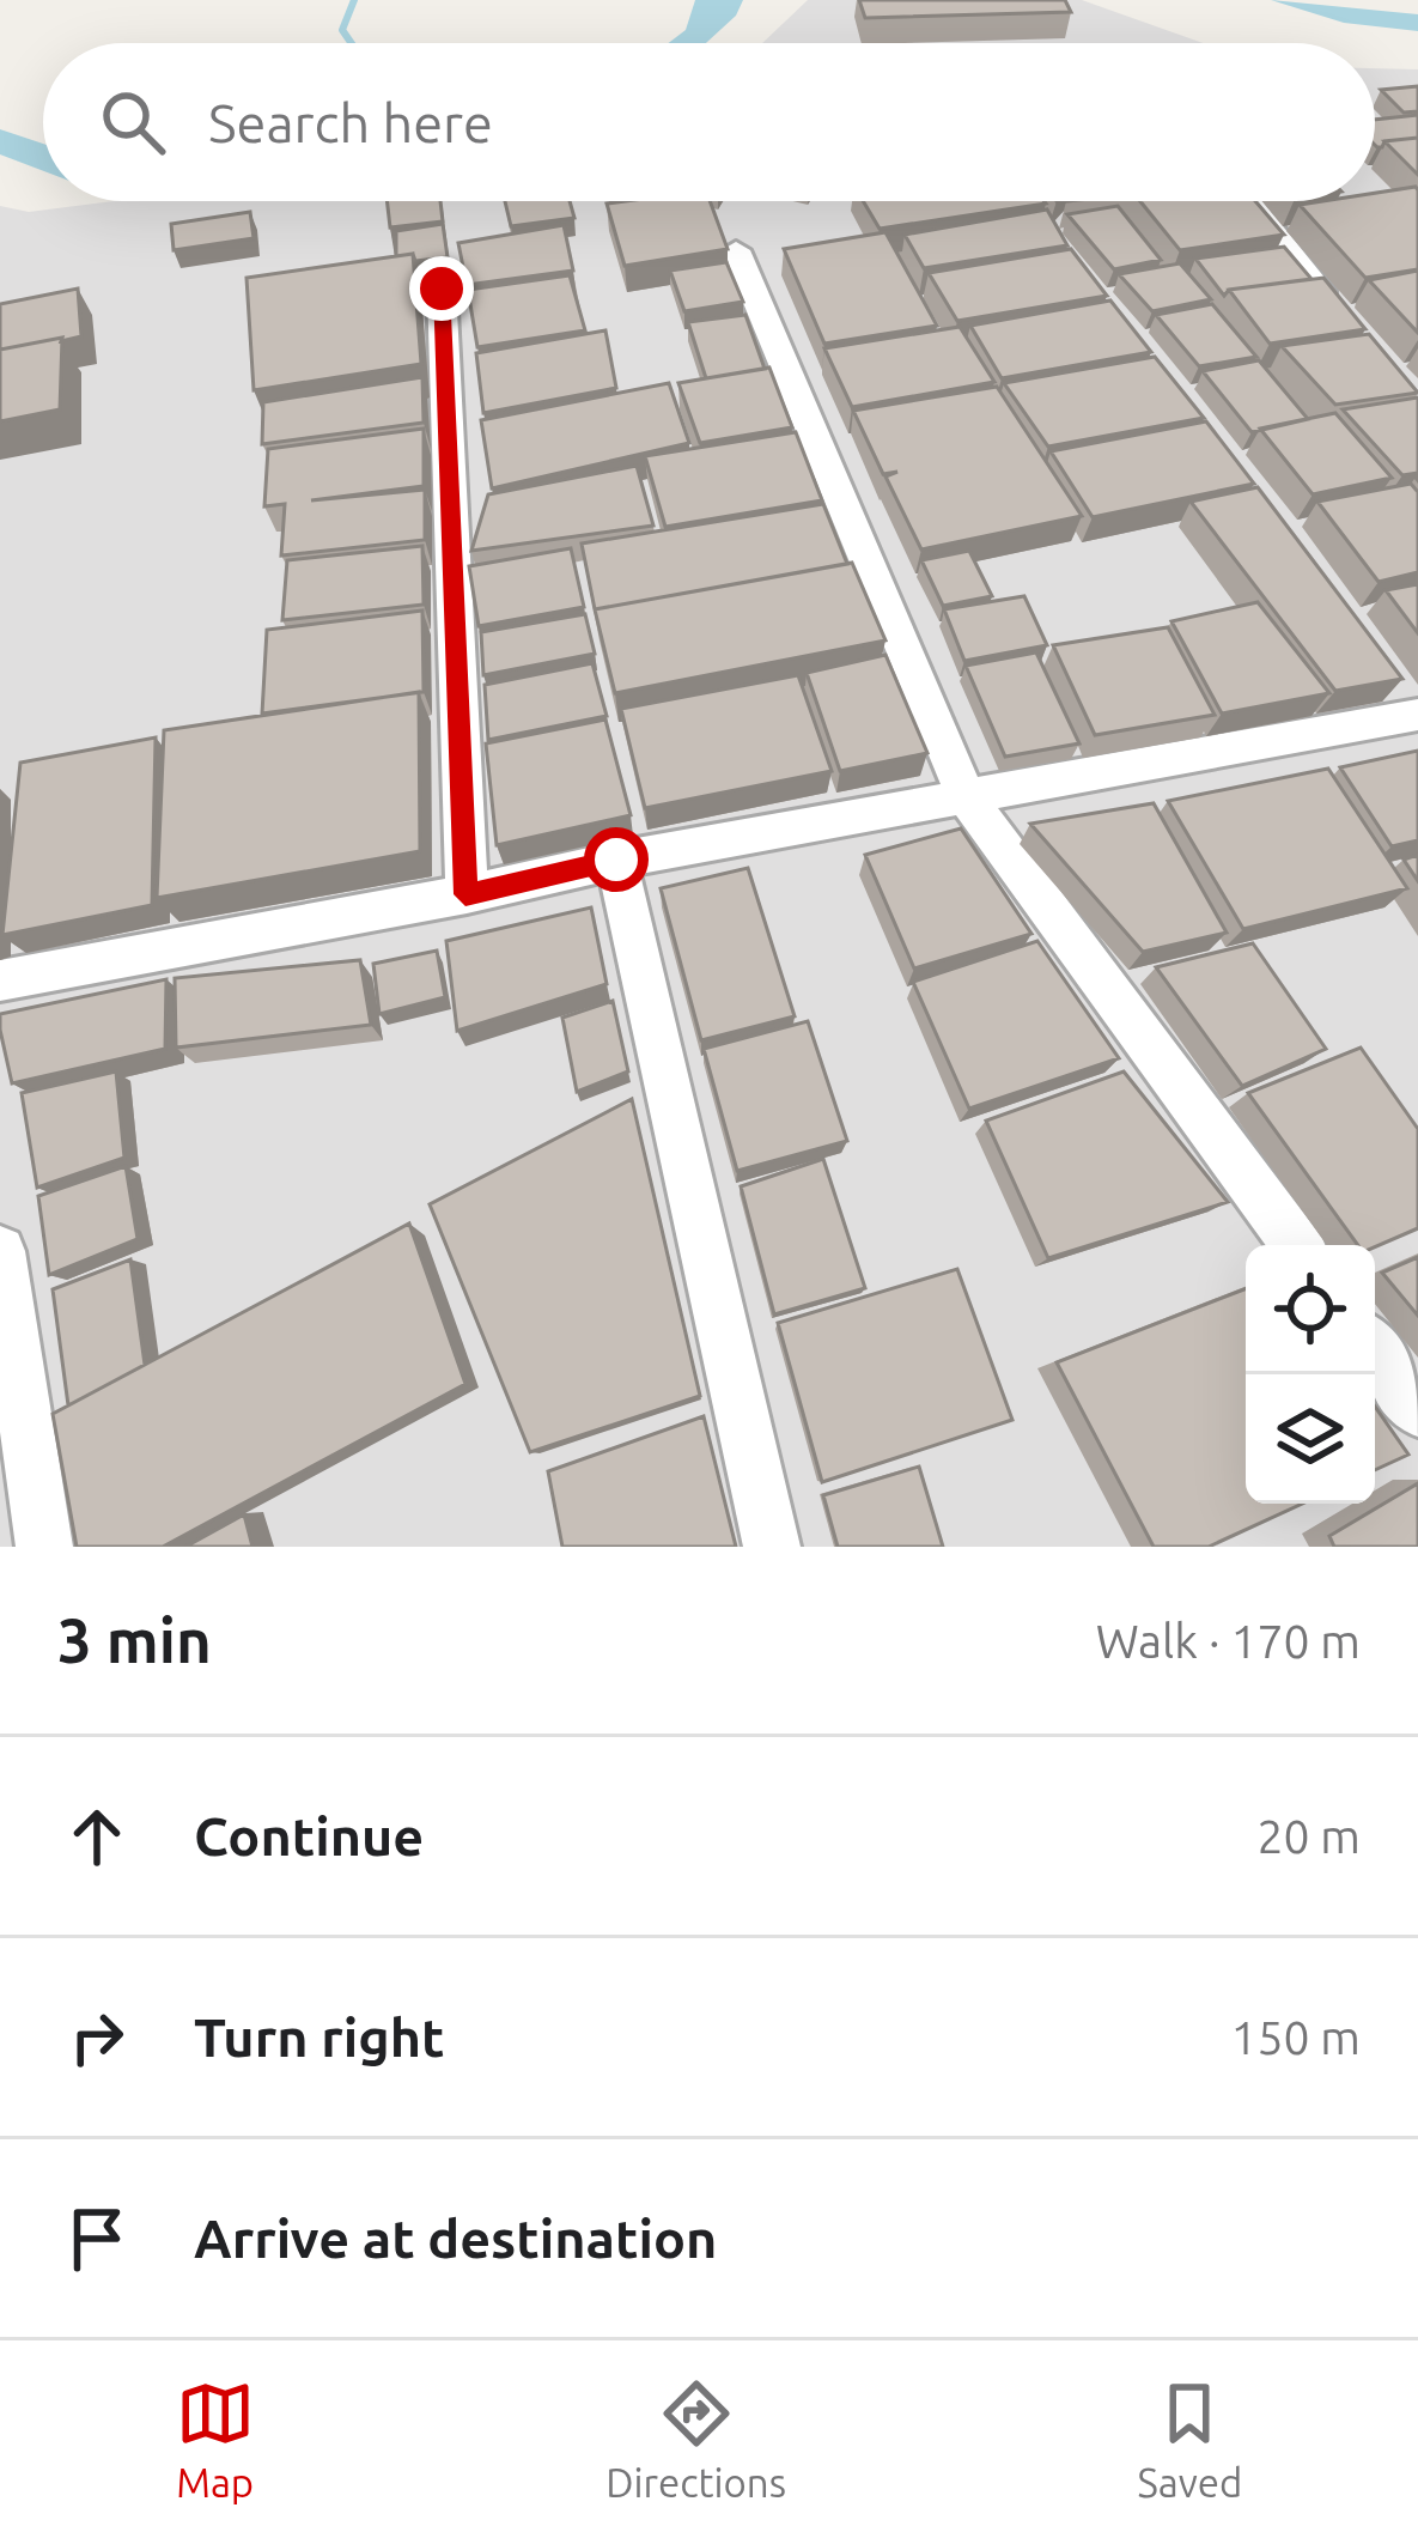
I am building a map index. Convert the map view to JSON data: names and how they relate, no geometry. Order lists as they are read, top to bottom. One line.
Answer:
{"page":{"search":"Search here","heading":["3 min","Walk · 170 m"],"list":[["Continue","20 m"],["Turn right","150 m"],"Arrive at destination"],"nav":["Map","Directions","Saved"]}}
